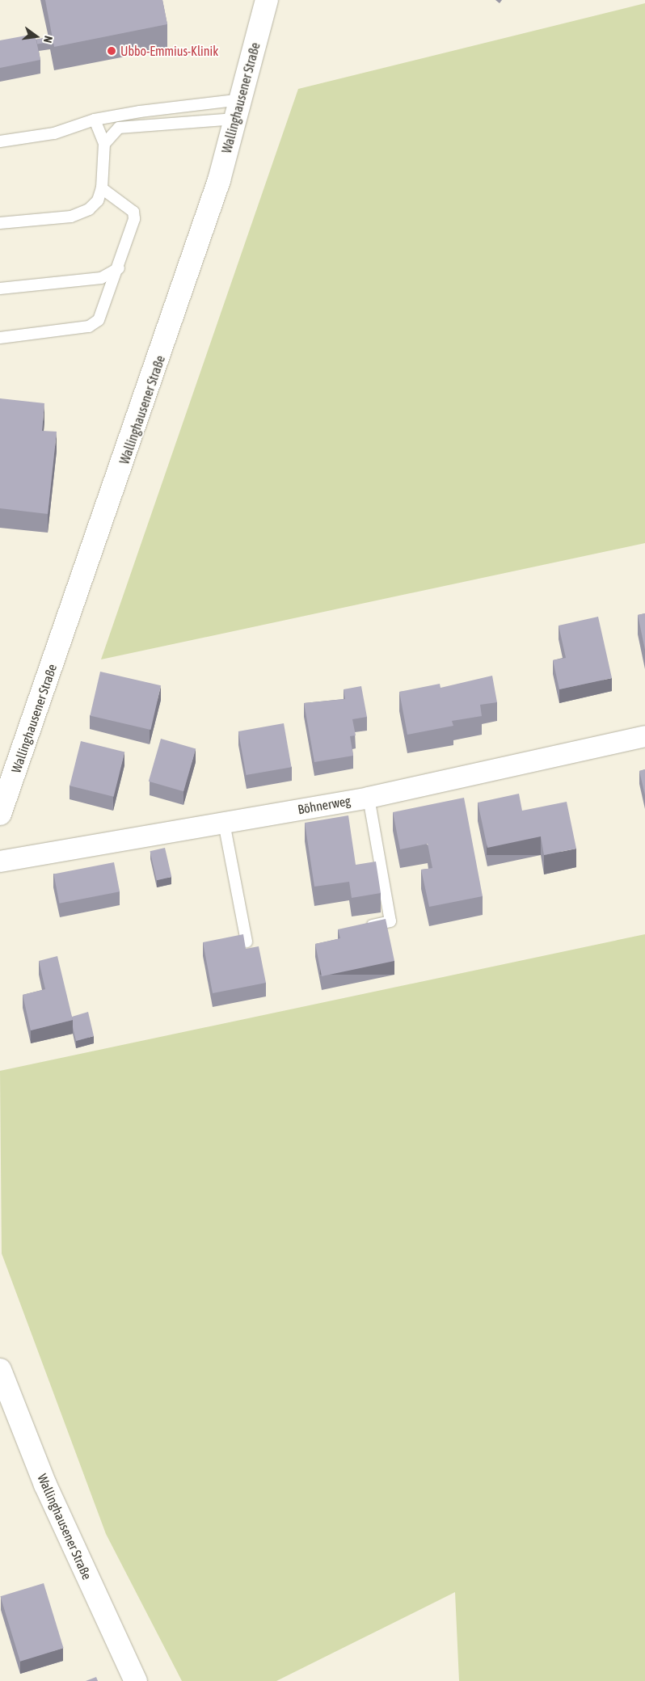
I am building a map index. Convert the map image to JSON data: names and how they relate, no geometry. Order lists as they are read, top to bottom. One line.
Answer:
{"streets":{"street":["Wallinghausener Straße","Böhnerweg"]},"places":["Ubbo-Emmius-Klinik"],"north":"right"}
